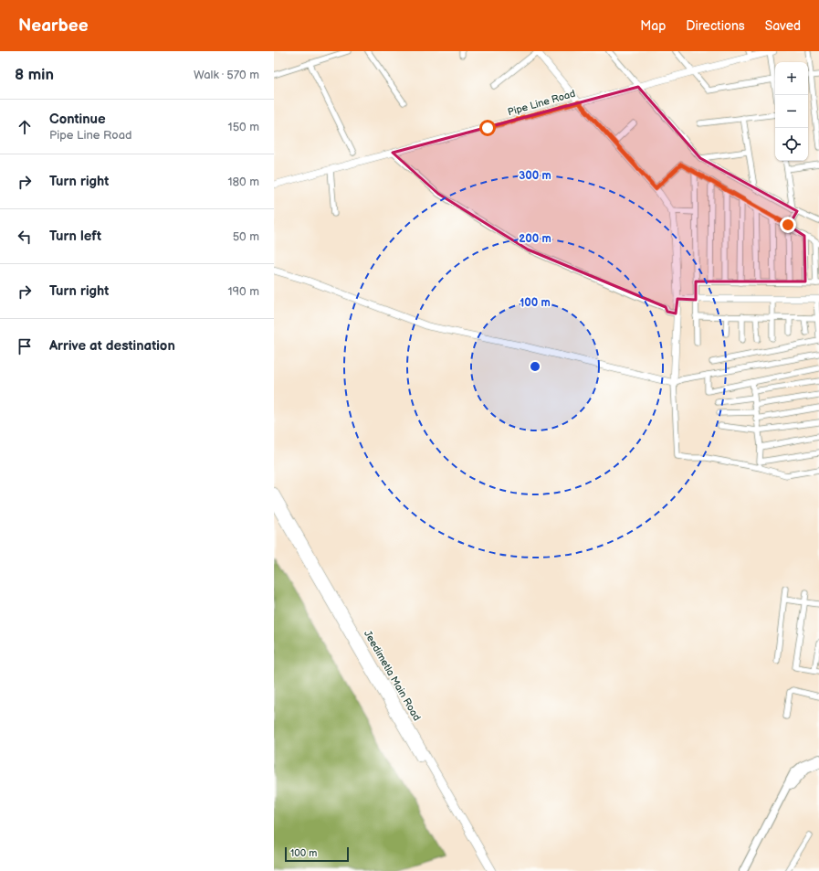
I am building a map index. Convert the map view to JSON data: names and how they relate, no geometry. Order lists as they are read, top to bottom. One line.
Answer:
{"streets":{"main road":["Jeedimetla Main Road"],"street":["Pipe Line Road"]},"scale_bar":"100 m","page":{"header":"Nearbee","nav":["Map","Directions","Saved"],"heading":["8 min","Walk · 570 m"],"map_buttons":["+","−"],"list":[["Continue","Pipe Line Road","150 m"],["Turn right","180 m"],["Turn left","50 m"],["Turn right","190 m"],"Arrive at destination"],"scale":"100 m"},"rings":["300 m","200 m","100 m"]}
